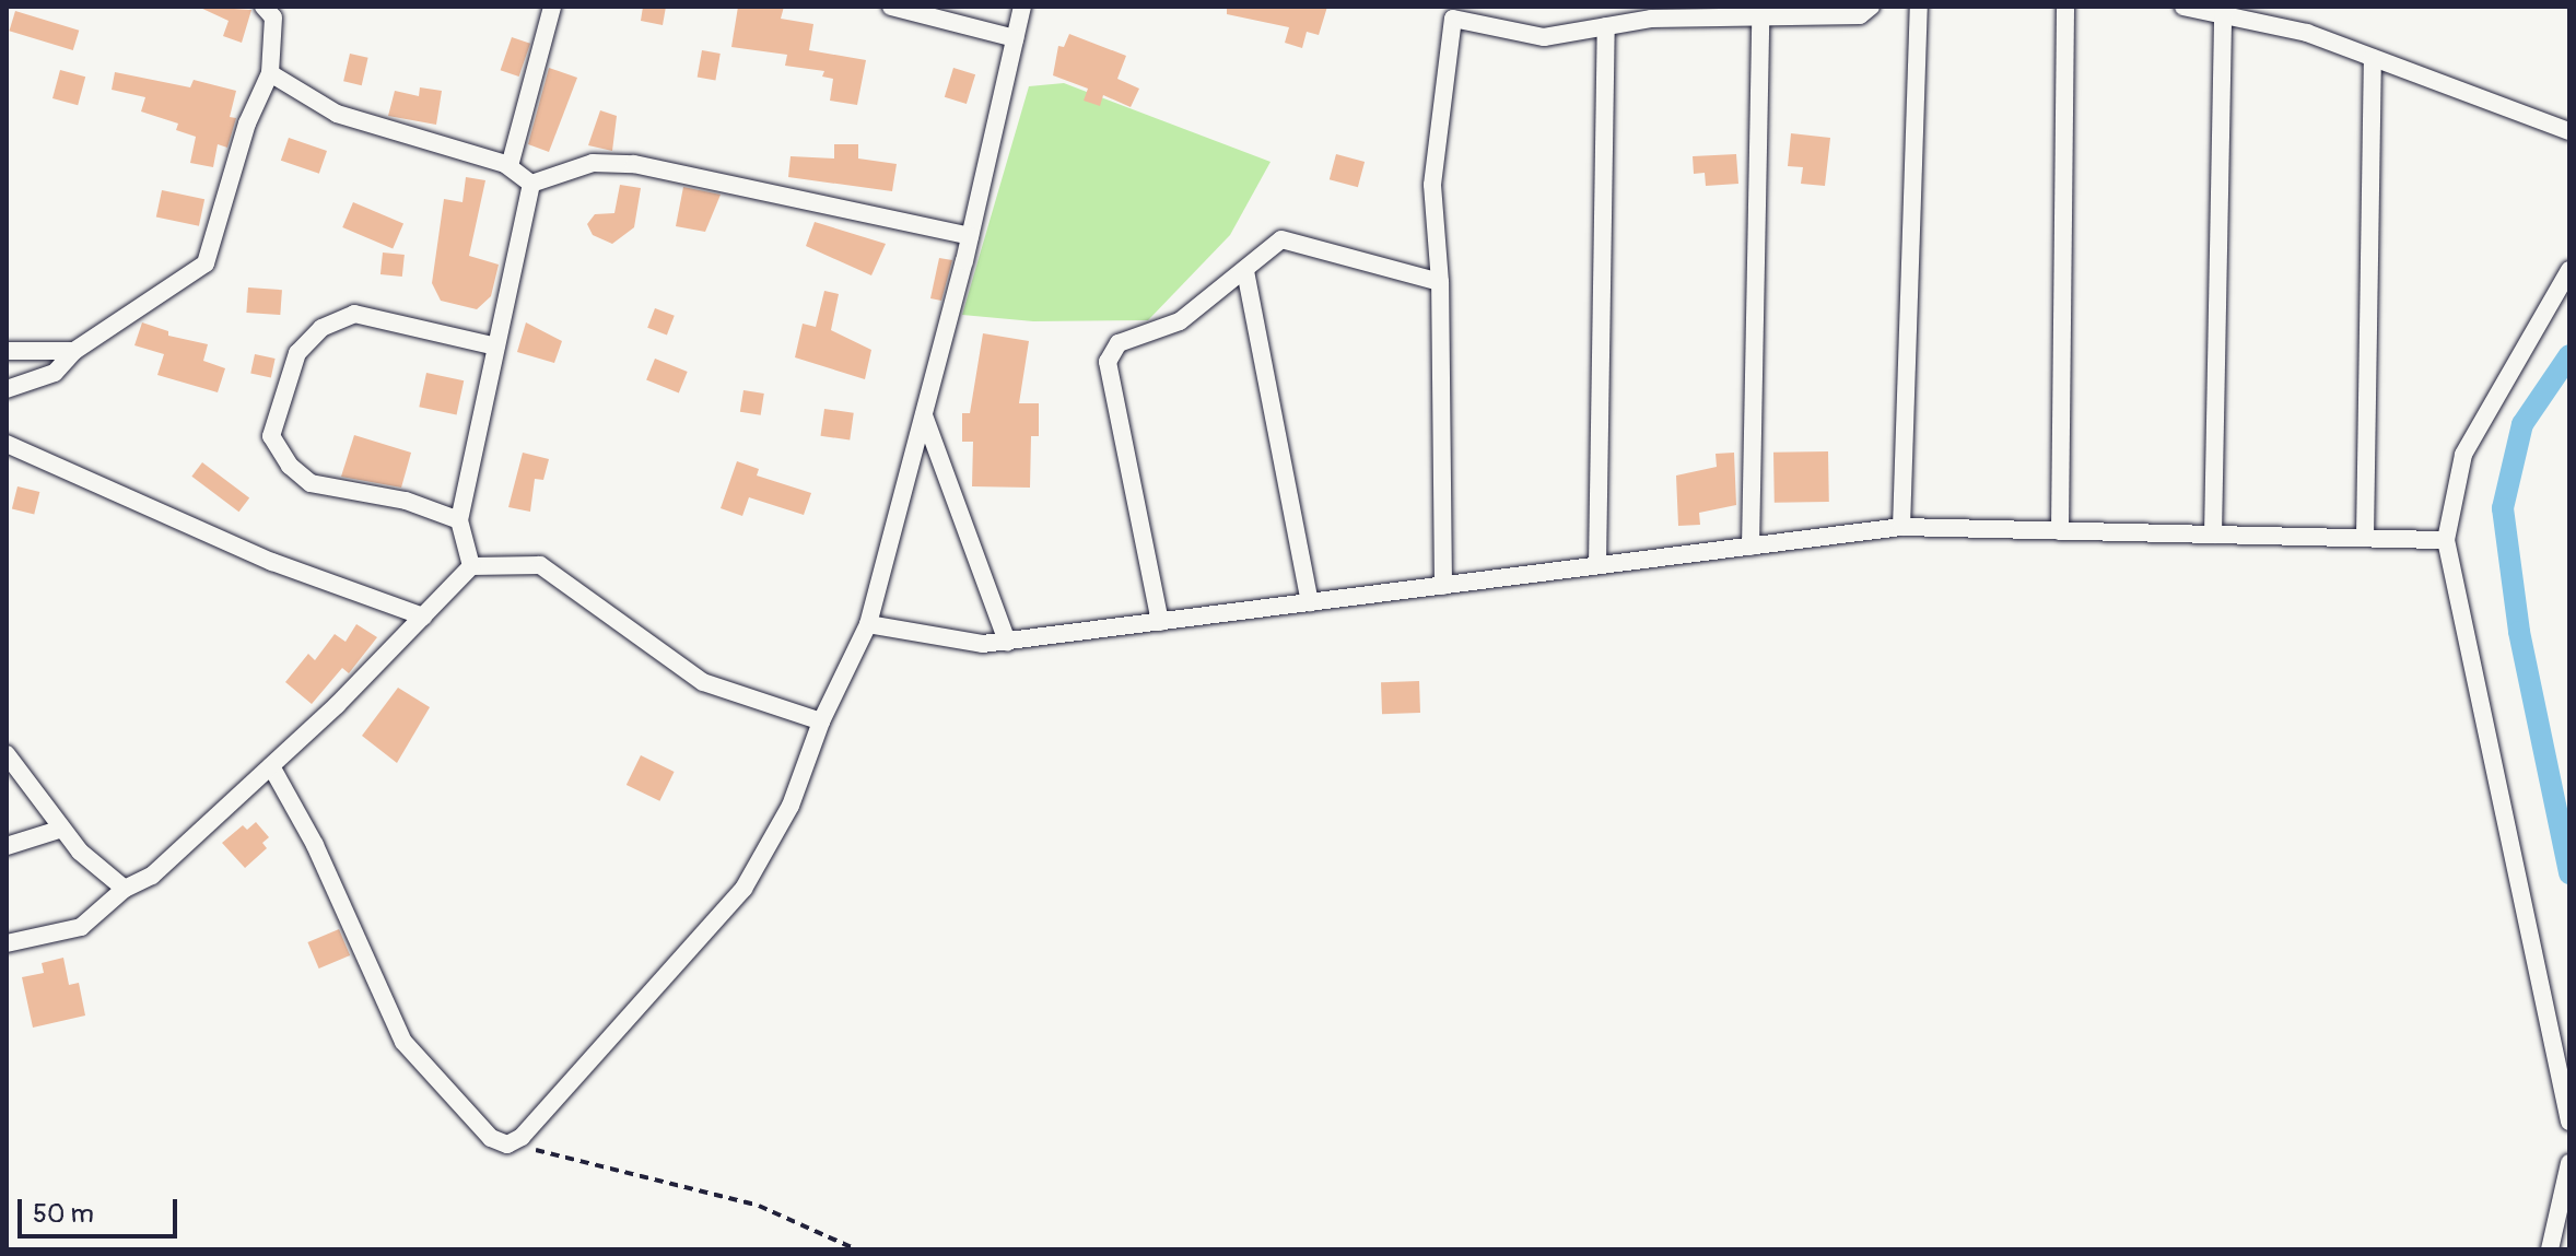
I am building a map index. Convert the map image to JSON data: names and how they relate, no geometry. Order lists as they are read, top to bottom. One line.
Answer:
{"scale_bar":"50 m"}
